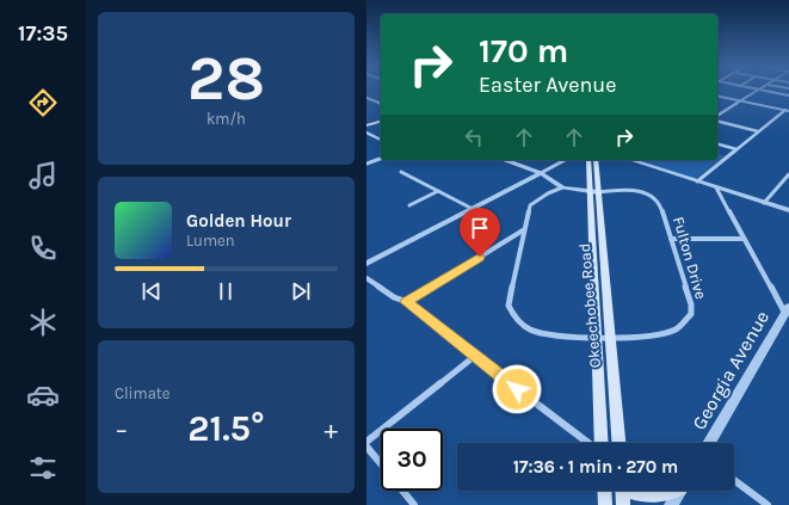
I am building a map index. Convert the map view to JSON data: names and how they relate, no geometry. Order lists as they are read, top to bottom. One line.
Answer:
{"streets":{"main road":["Okeechobee Road"],"street":["Fulton Drive","Georgia Avenue"]},"crossings":[["Fulton Drive","Okeechobee Road"]],"page":{"tabs":"17:35","tile":[["28","km/h"],"Climate"],"turn":["170 m","Easter Avenue"],"song":["Golden Hour","Lumen"],"heat":["−","21.5°","+"],"limit":"30","trip":"17:36 · 1 min · 270 m"}}
